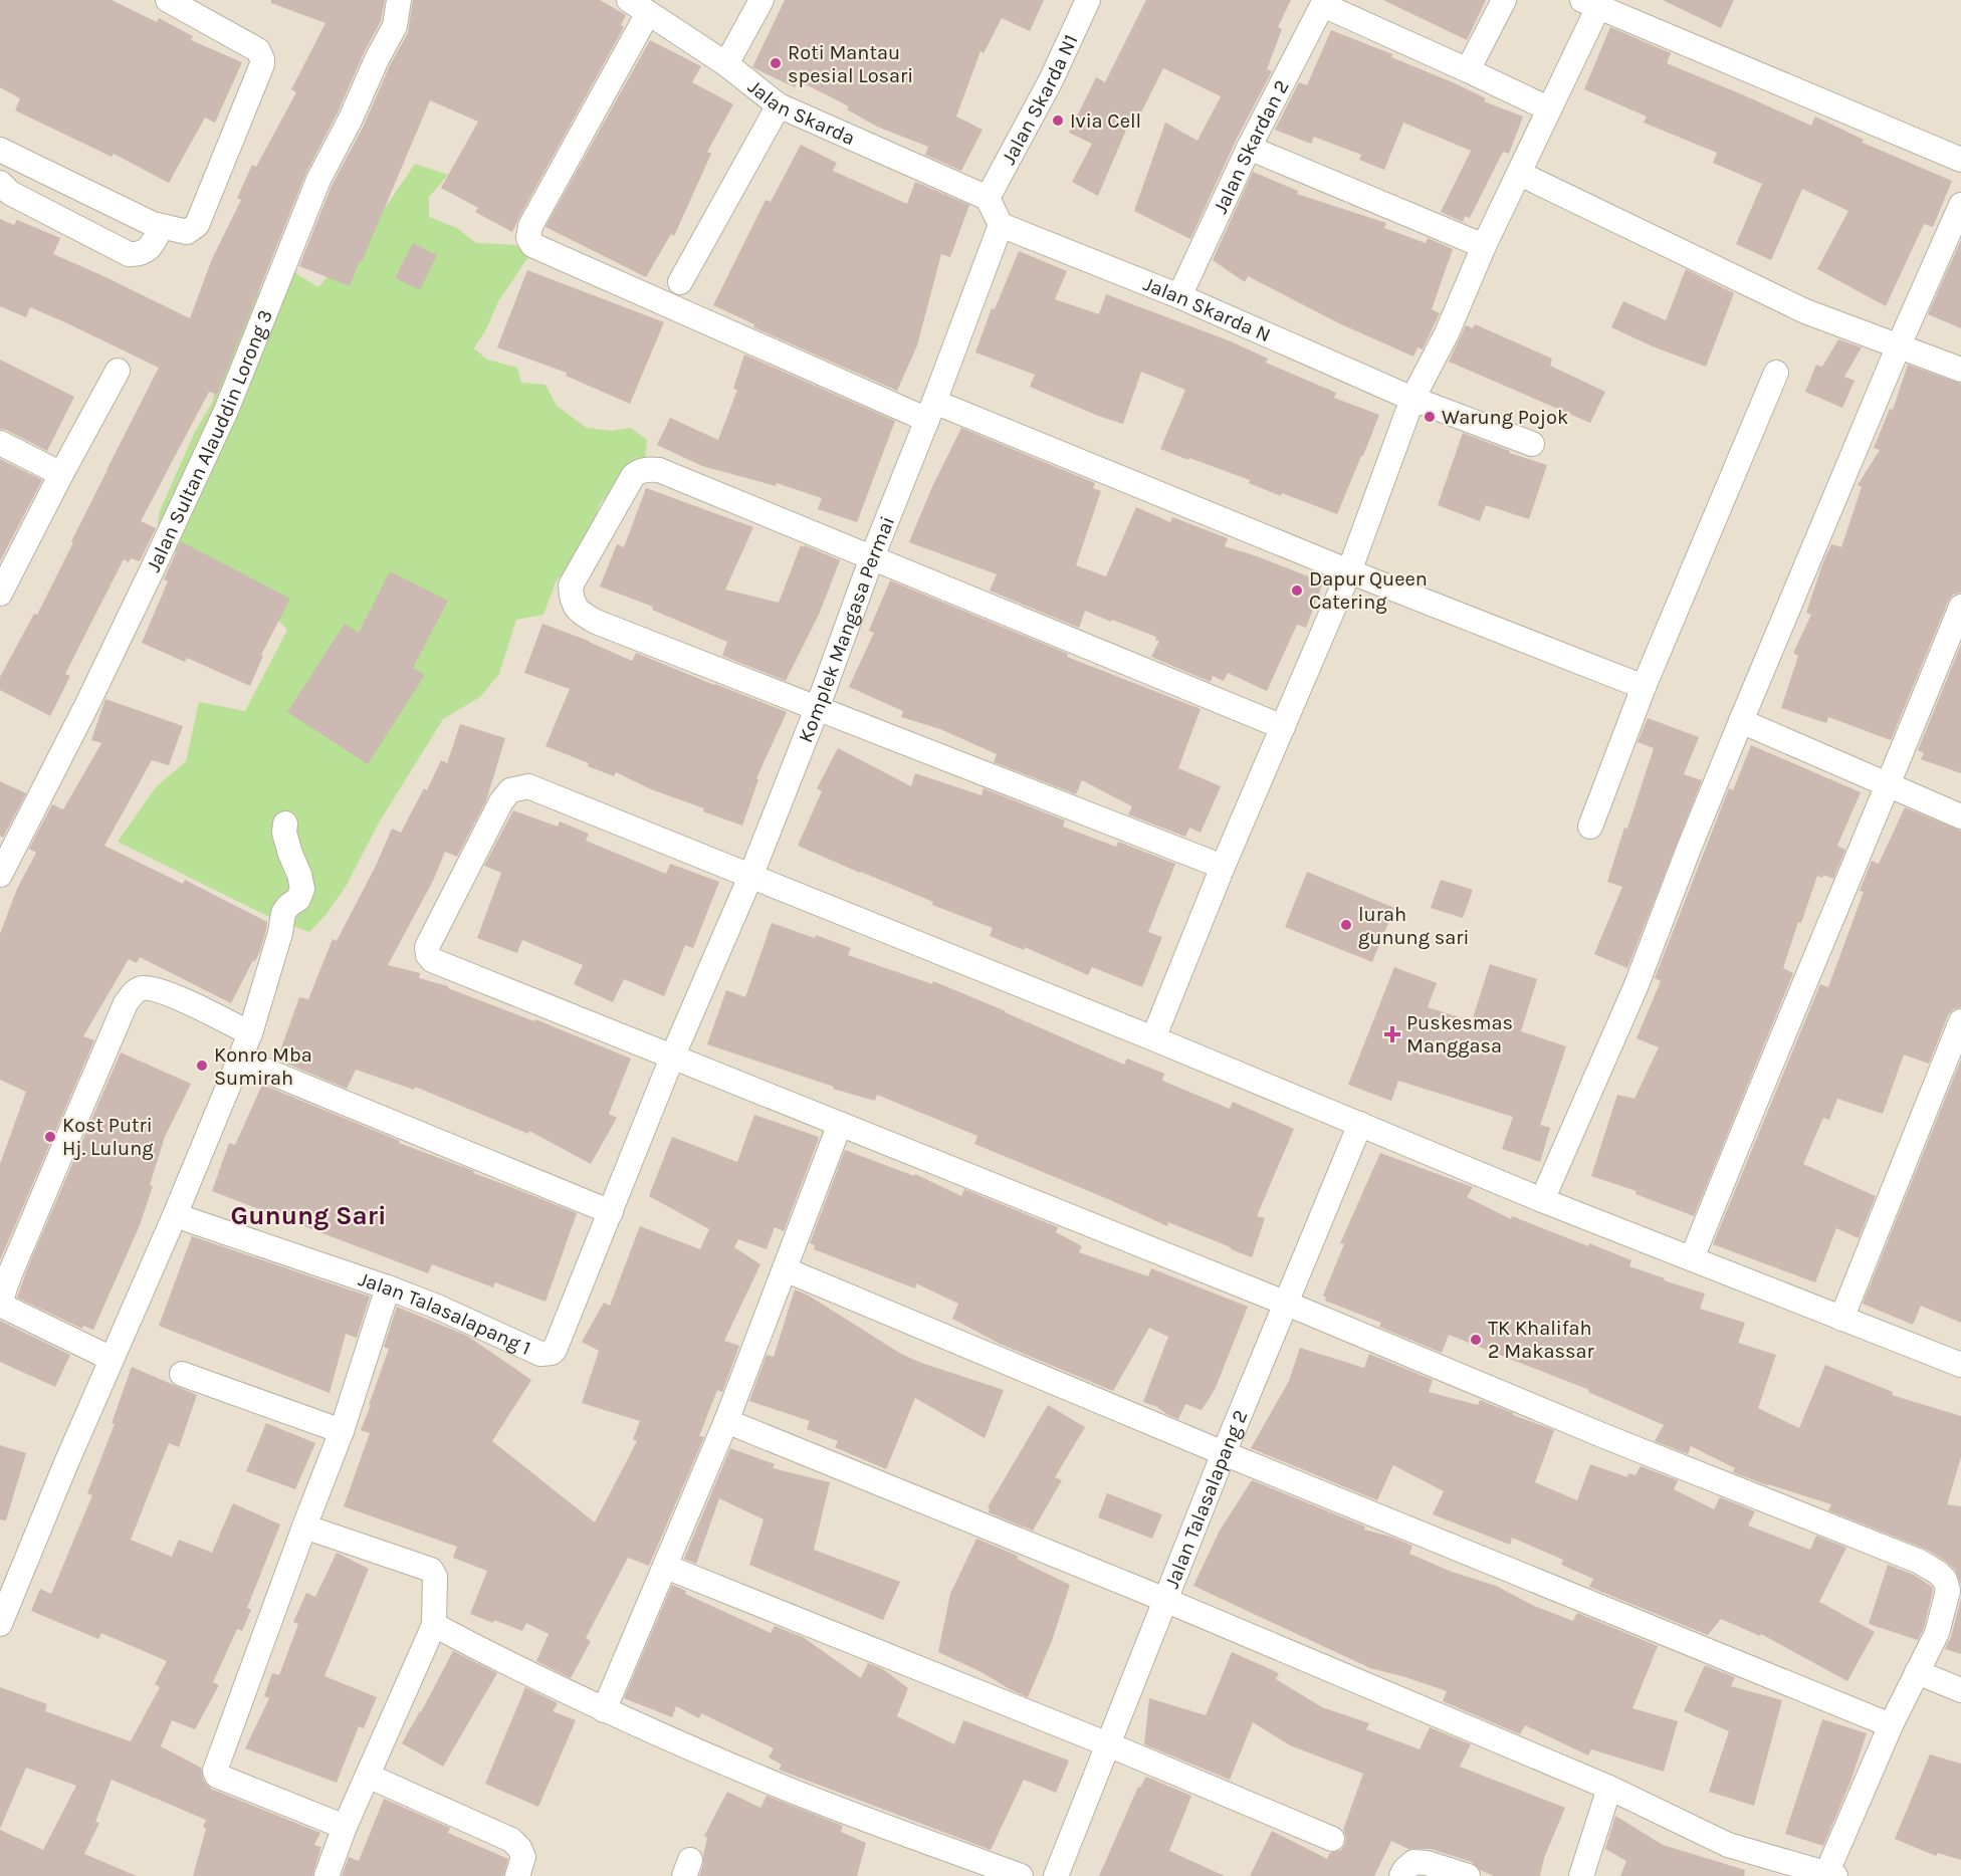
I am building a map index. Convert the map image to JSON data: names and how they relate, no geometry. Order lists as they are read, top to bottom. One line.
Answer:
{"streets":{"street":["Jalan Skarda N1","Jalan Skarda","Jalan Skardan 2","Jalan Skarda N","Jalan Sultan Alauddin Lorong 3","Komplek Mangasa Permai","Jalan Talasalapang 1","Jalan Talasalapang 2"]},"crossings":[["Jalan Skarda N1","Jalan Skarda"],["Jalan Skardan 2","Jalan Skarda N"],["Jalan Skarda N","Komplek Mangasa Permai"],["Komplek Mangasa Permai","Jalan Talasalapang 1"]],"districts":["Gunung Sari"],"places":{"other":["Roti Mantau spesial Losari","Ivia Cell","Warung Pojok","Dapur Queen Catering","lurah gunung sari","Konro Mba Sumirah","Kost Putri Hj. Lulung","TK Khalifah 2 Makassar"],"health":["Puskesmas Manggasa"]}}
